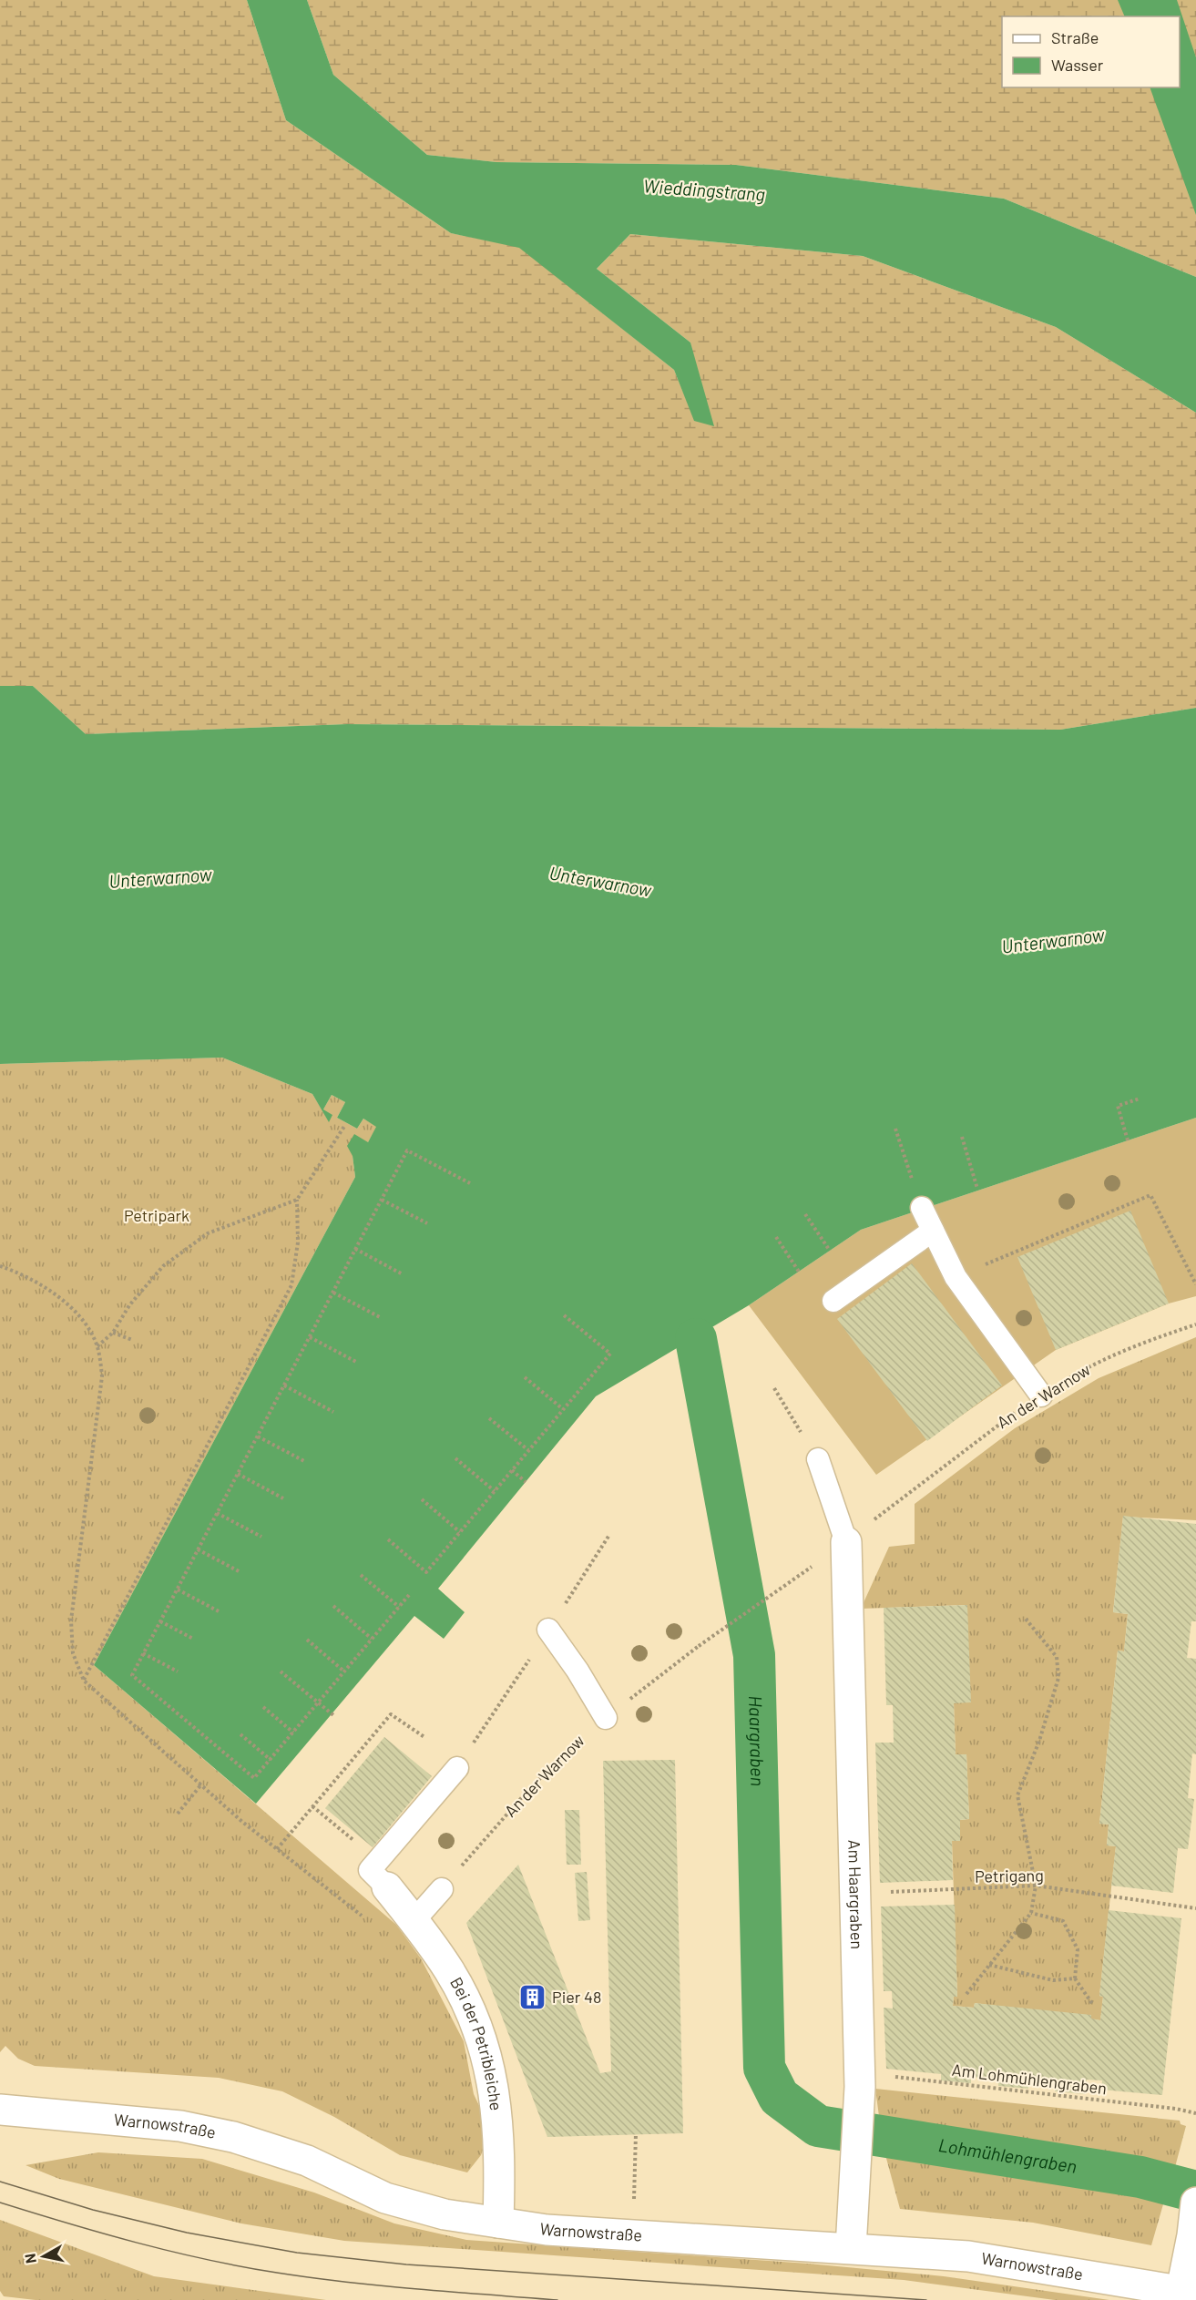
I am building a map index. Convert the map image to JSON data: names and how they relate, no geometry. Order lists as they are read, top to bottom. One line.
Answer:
{"streets":{"street":["Am Haargraben","Bei der Petribleiche","Warnowstraße"],"path":["An der Warnow","Petrigang","Am Lohmühlengraben"]},"crossings":[["Petrigang","Am Haargraben"],["Am Haargraben","Am Lohmühlengraben"],["Am Haargraben","Warnowstraße"],["Bei der Petribleiche","Warnowstraße"]],"water":["Wieddingstrang","Unterwarnow","Haargraben","Lohmühlengraben"],"parks":["Petripark"],"places":{"building":["Pier 48"]},"legend":["Straße","Wasser"],"north":"left"}
